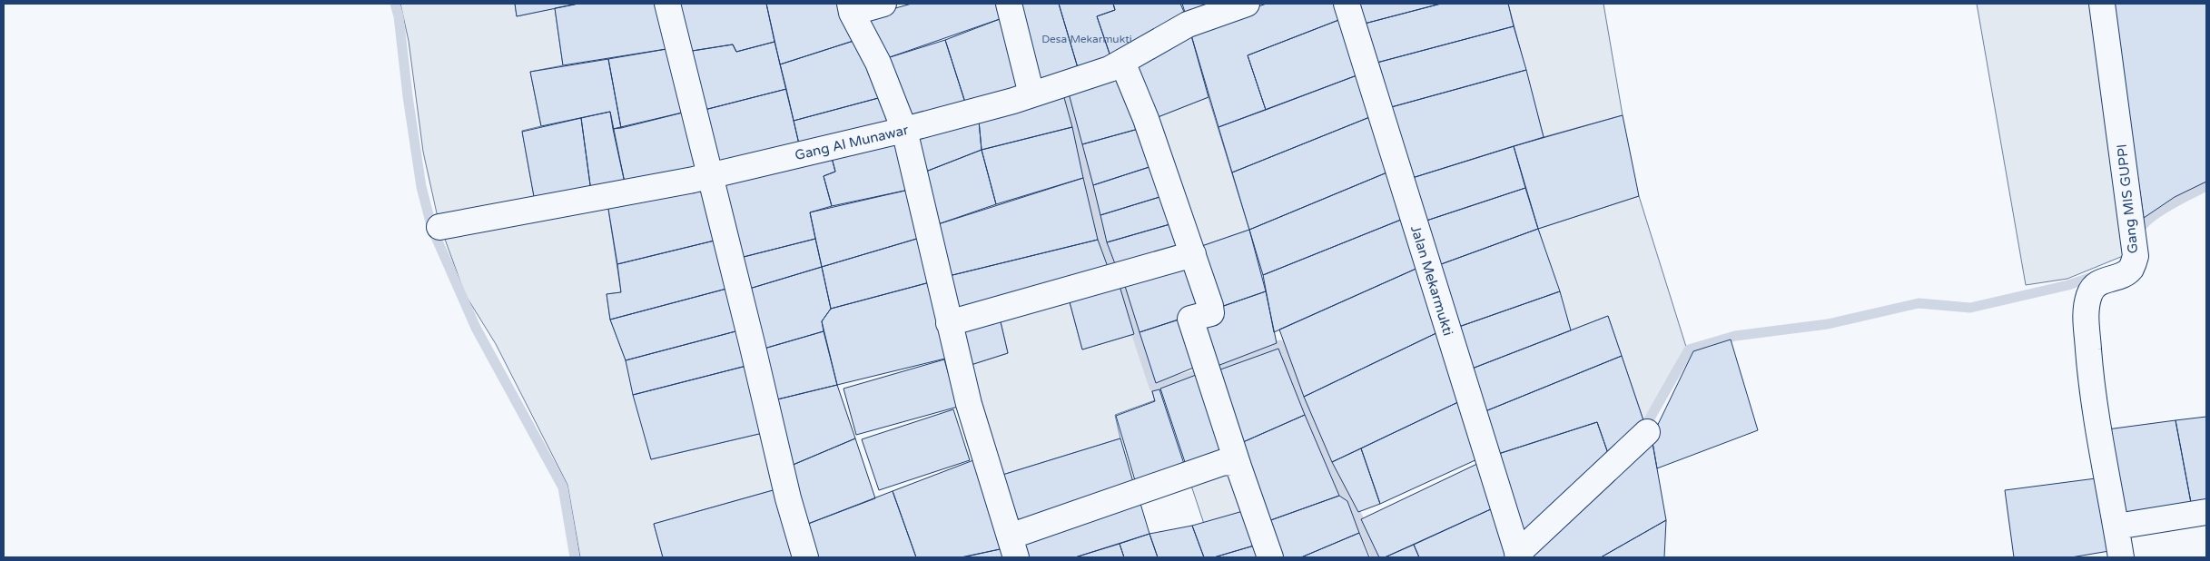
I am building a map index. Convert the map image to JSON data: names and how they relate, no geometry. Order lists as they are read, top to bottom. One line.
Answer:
{"streets":{"street":["Gang Al Munawar","Gang MIS GUPPI","Jalan Mekarmukti"]},"house_numbers":["Desa Mekarmukti"]}
